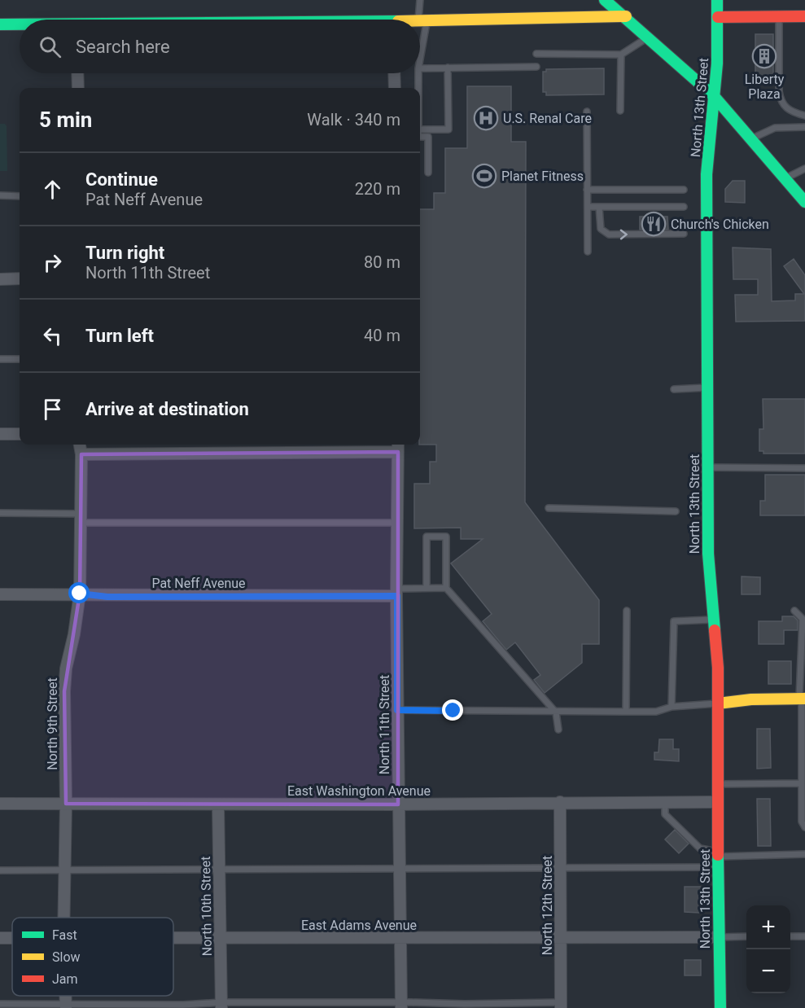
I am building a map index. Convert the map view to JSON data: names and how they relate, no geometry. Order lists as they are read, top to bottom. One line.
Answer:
{"streets":{"street":["North 13th Street","Pat Neff Avenue","North 9th Street","North 11th Street","East Washington Avenue","North 12th Street","North 10th Street","East Adams Avenue"]},"crossings":[["North 13th Street","East Washington Avenue"],["North 13th Street","East Adams Avenue"],["Pat Neff Avenue","North 9th Street"],["Pat Neff Avenue","North 11th Street"],["North 9th Street","East Washington Avenue"],["North 11th Street","East Washington Avenue"],["North 11th Street","East Adams Avenue"],["East Washington Avenue","North 12th Street"],["East Washington Avenue","North 10th Street"],["North 12th Street","East Adams Avenue"],["North 10th Street","East Adams Avenue"]],"places":{"building":["Liberty Plaza"],"hospital":["U.S. Renal Care"],"sports":["Planet Fitness"],"restaurant":["Church's Chicken"]},"legend":["Fast","Slow","Jam"],"page":{"search":"Search here","heading":["5 min","Walk · 340 m"],"list":[["Continue","Pat Neff Avenue","220 m"],["Turn right","North 11th Street","80 m"],["Turn left","40 m"],"Arrive at destination"],"map_buttons":["+","−"]}}
